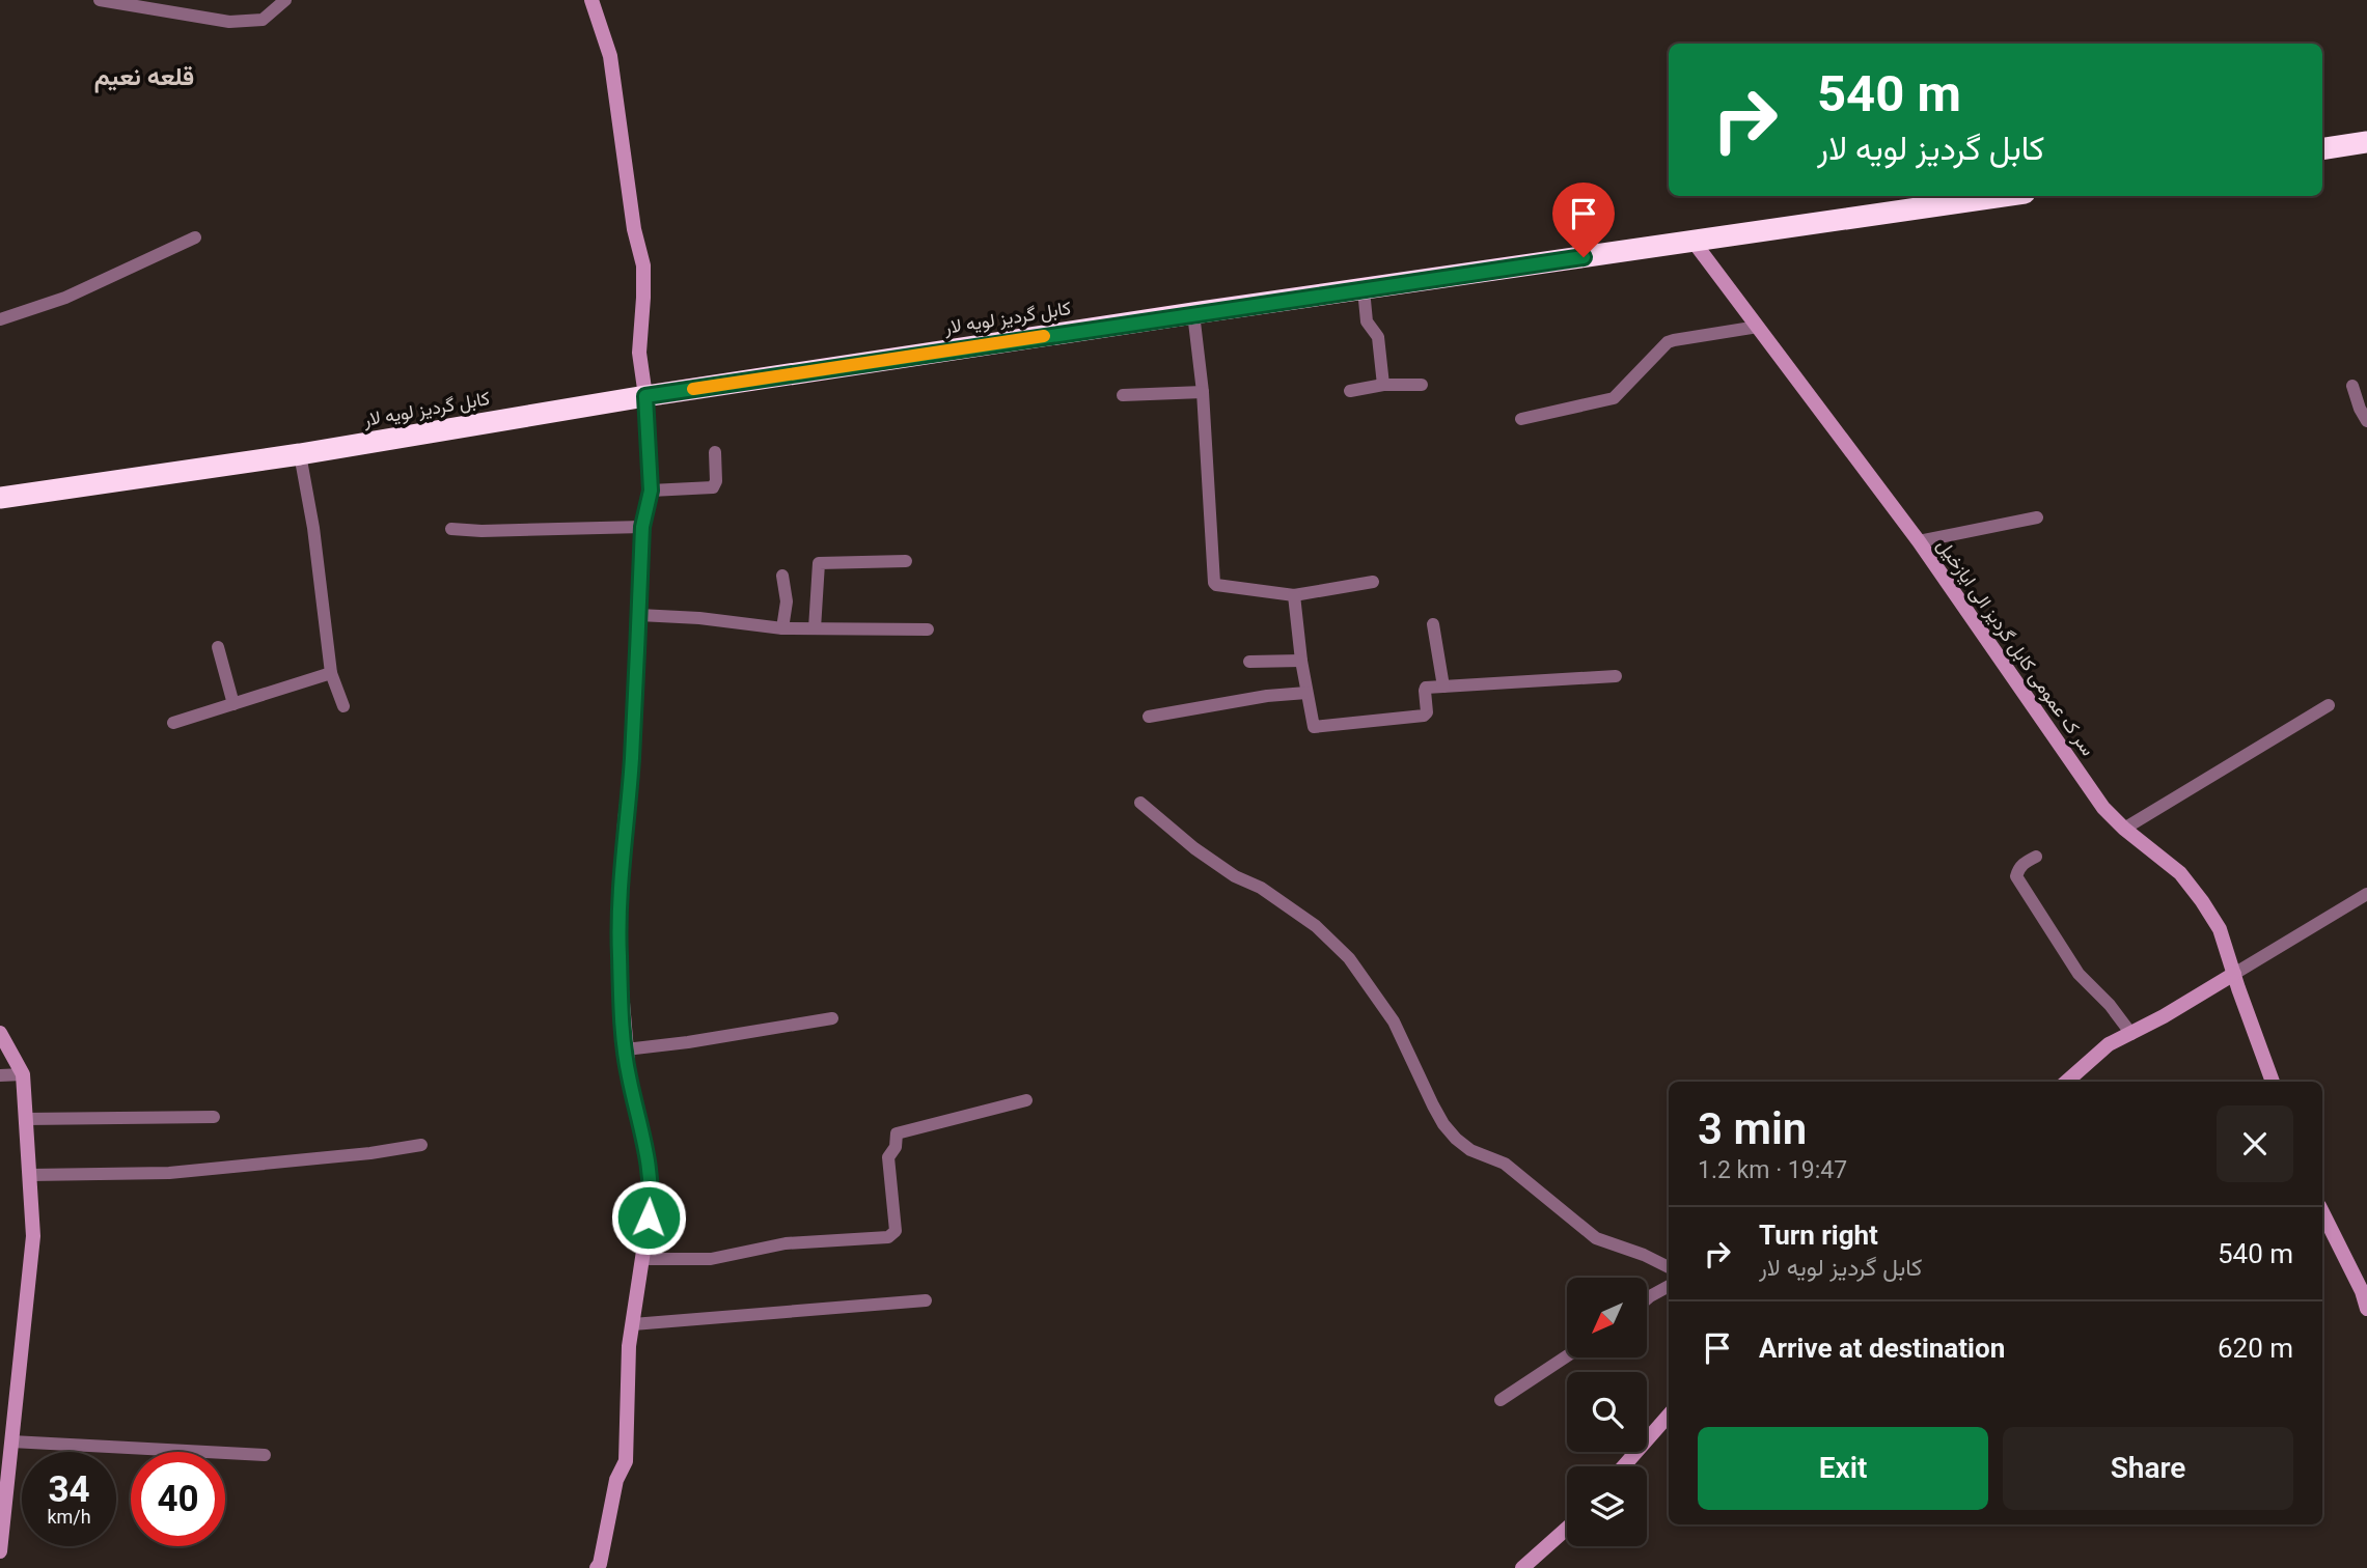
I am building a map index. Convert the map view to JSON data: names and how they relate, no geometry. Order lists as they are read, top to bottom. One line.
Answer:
{"streets":{"highway":["کابل گردیز لویه لار"],"street":["سر ک عمومی کابل گردیز الی ایازخیل"]},"crossings":[["کابل گردیز لویه لار","سر ک عمومی کابل گردیز الی ایازخیل"]],"districts":["قلعه نعيم"],"north":"bottom left","page":{"turn":["540 m","کابل گردیز لویه لار"],"heading":["3 min","1.2 km · 19:47"],"list":[{"name":"Turn right","note":"کابل گردیز لویه لار","value":"540 m"},{"name":"Arrive at destination","value":"620 m"}],"buttons":["Exit","Share"],"speed":"34 km/h","limit":"40"}}
